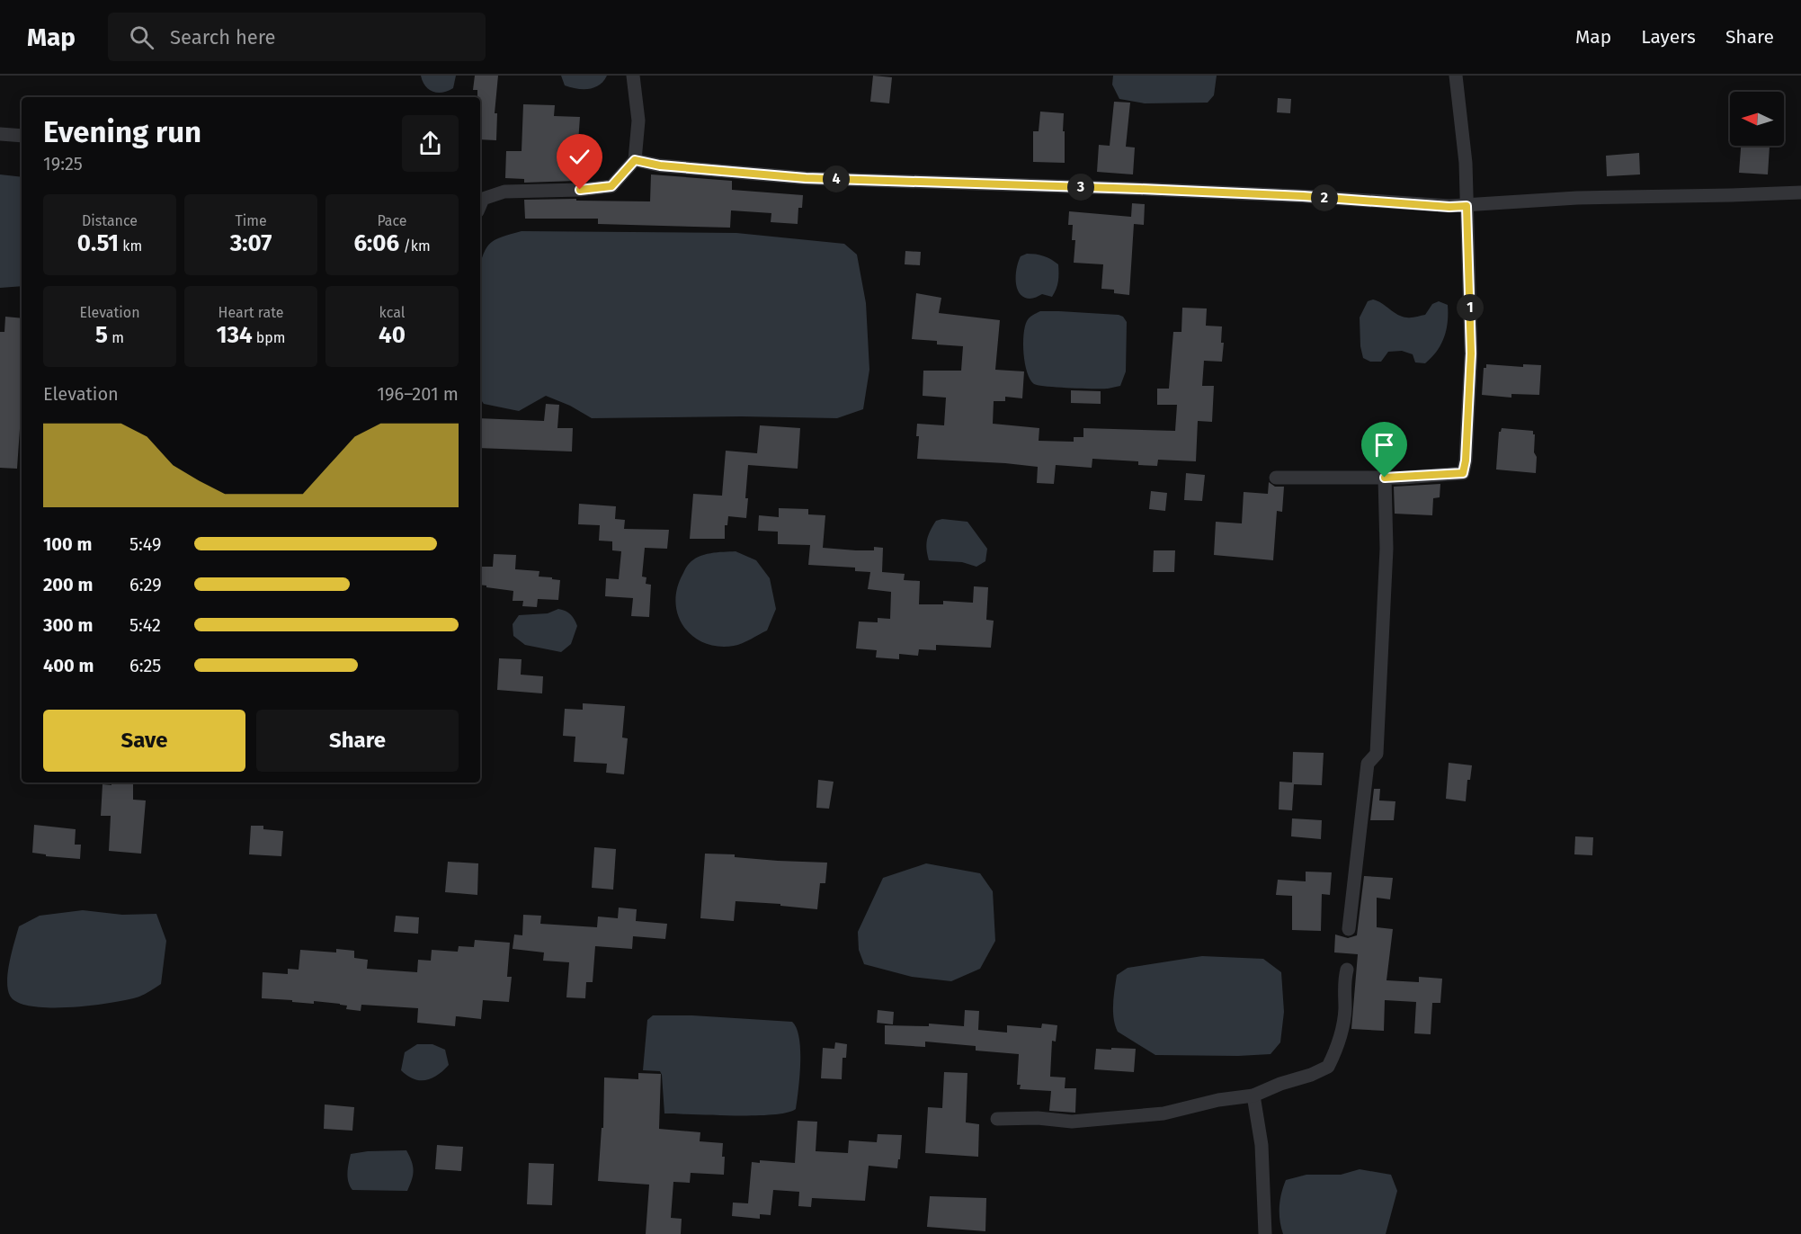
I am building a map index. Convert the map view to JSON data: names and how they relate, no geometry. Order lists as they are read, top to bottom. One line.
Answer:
{"north":"left","page":{"header":"Map","search":"Search here","nav":["Map","Layers","Share"],"heading":["Evening run","19:25"],"pins":["4","3","2","1"],"stats":[["Distance","0.51 km"],["Time","3:07"],["Pace","6:06 /km"],["Elevation","5 m"],["Heart rate","134 bpm"],["kcal","40"]],"chart":["Elevation","196–201 m"],"list":[{"name":"100 m","note":"5:49"},{"name":"200 m","note":"6:29"},{"name":"300 m","note":"5:42"},{"name":"400 m","note":"6:25"}],"buttons":["Save","Share"]}}
